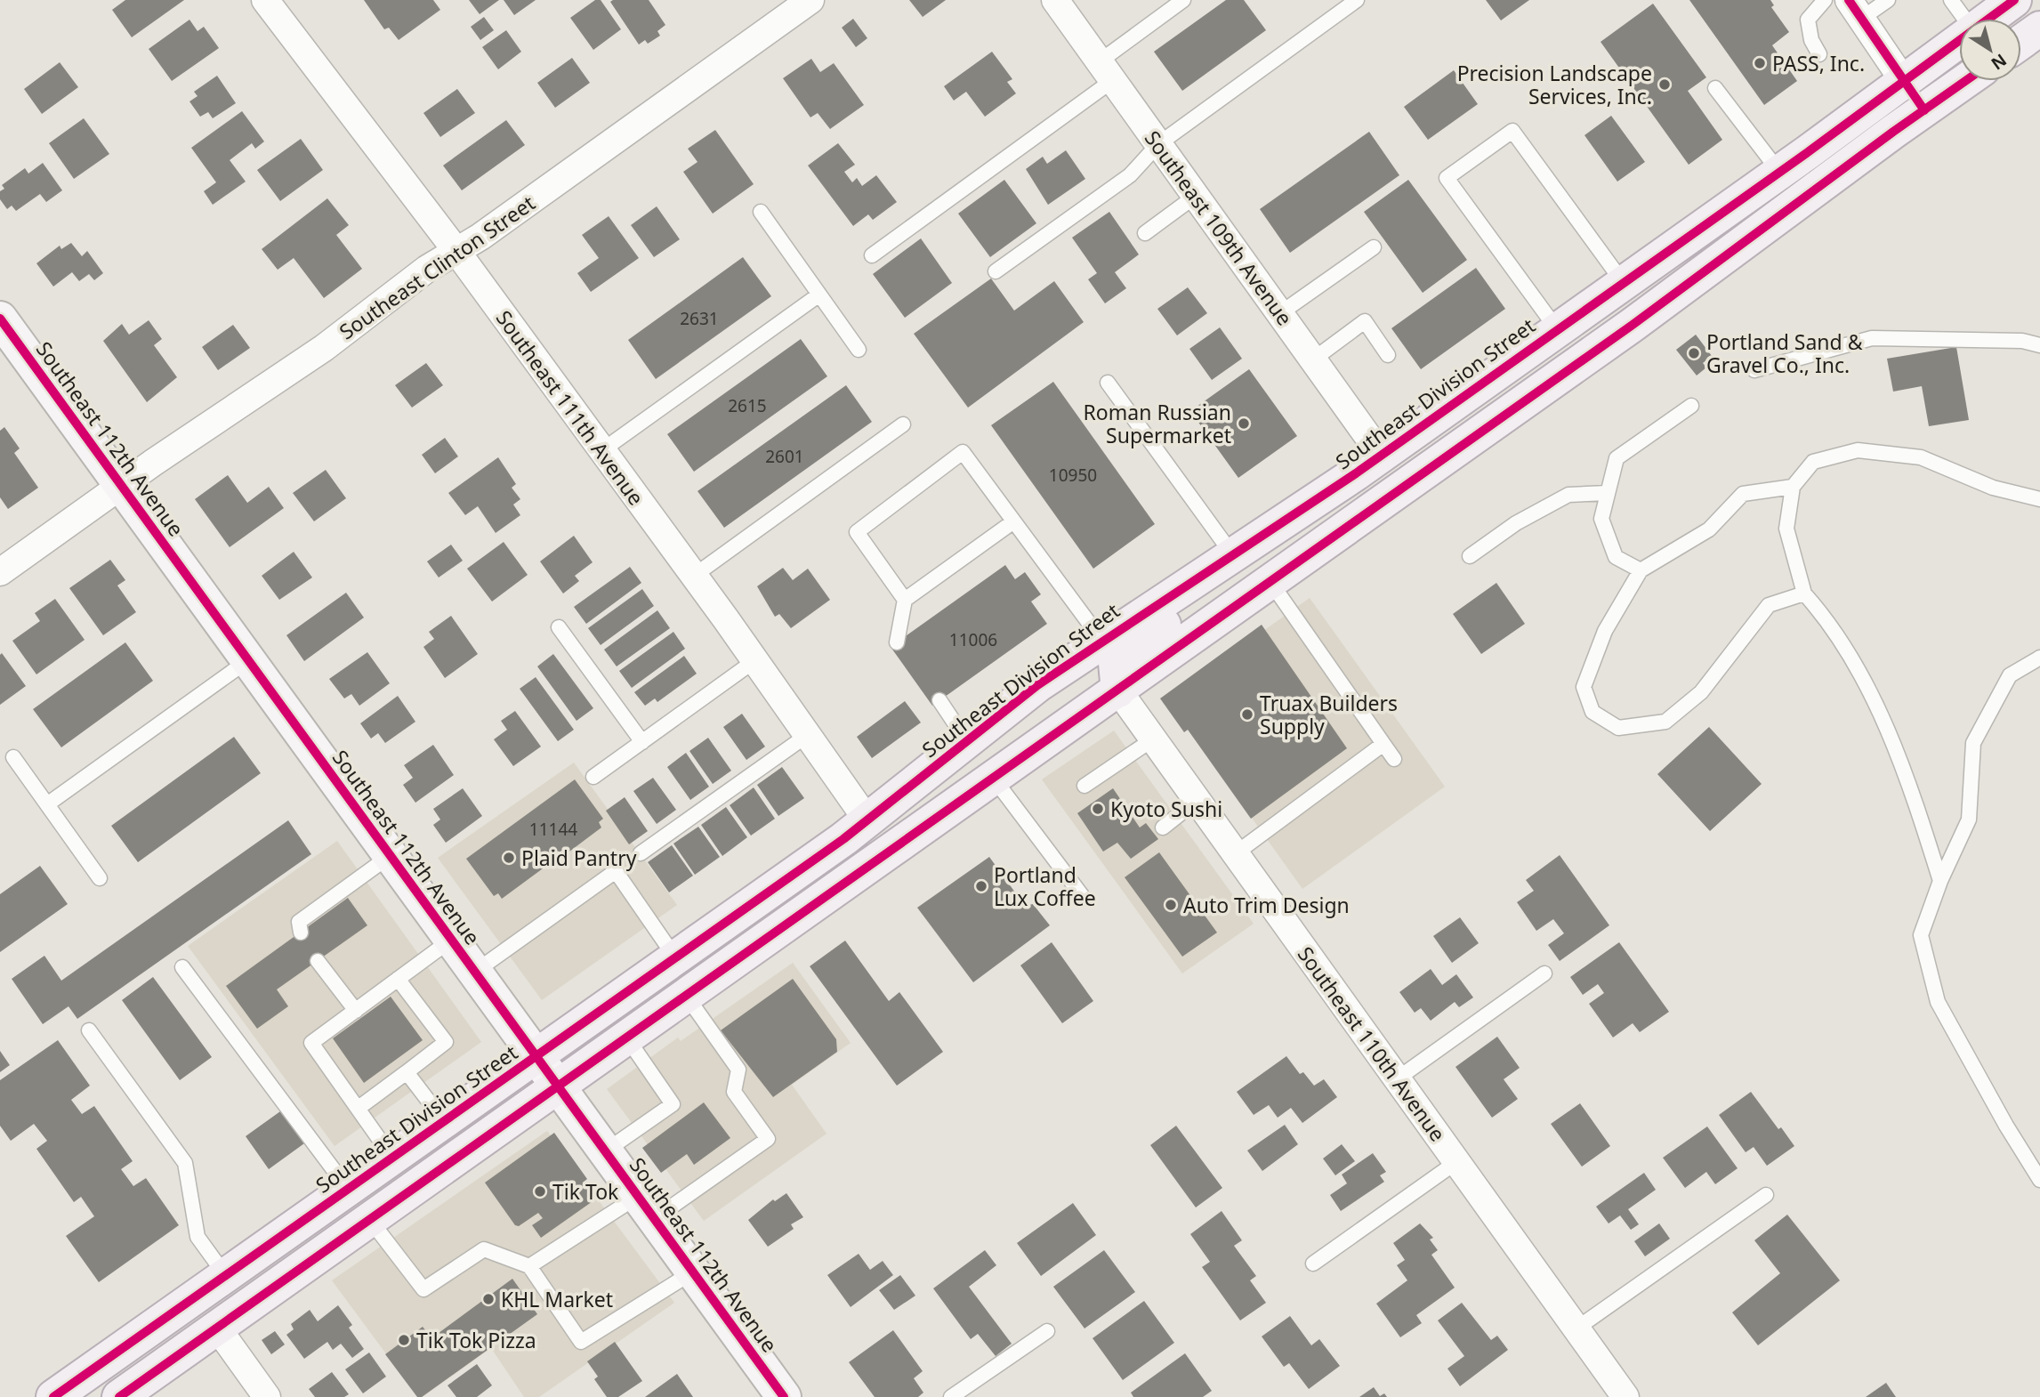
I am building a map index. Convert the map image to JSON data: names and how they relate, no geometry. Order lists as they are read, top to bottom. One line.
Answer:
{"streets":{"main road":["Southeast Division Street","Southeast 112th Avenue"],"street":["Southeast 109th Avenue","Southeast Clinton Street","Southeast 111th Avenue","Southeast 110th Avenue"]},"crossings":[["Southeast 109th Avenue","Southeast Division Street"],["Southeast Clinton Street","Southeast 111th Avenue"],["Southeast Clinton Street","Southeast 112th Avenue"],["Southeast Division Street","Southeast 111th Avenue"],["Southeast Division Street","Southeast 112th Avenue"]],"places":["PASS, Inc.","Precision Landscape Services, Inc.","Portland Sand & Gravel Co., Inc.","Roman Russian Supermarket","Truax Builders Supply","Kyoto Sushi","Plaid Pantry","Portland Lux Coffee","Auto Trim Design","Tik Tok","KHL Market","Tik Tok Pizza"],"house_numbers":["2631","2615","2601","10950","11006","11144"],"north":"bottom right"}
